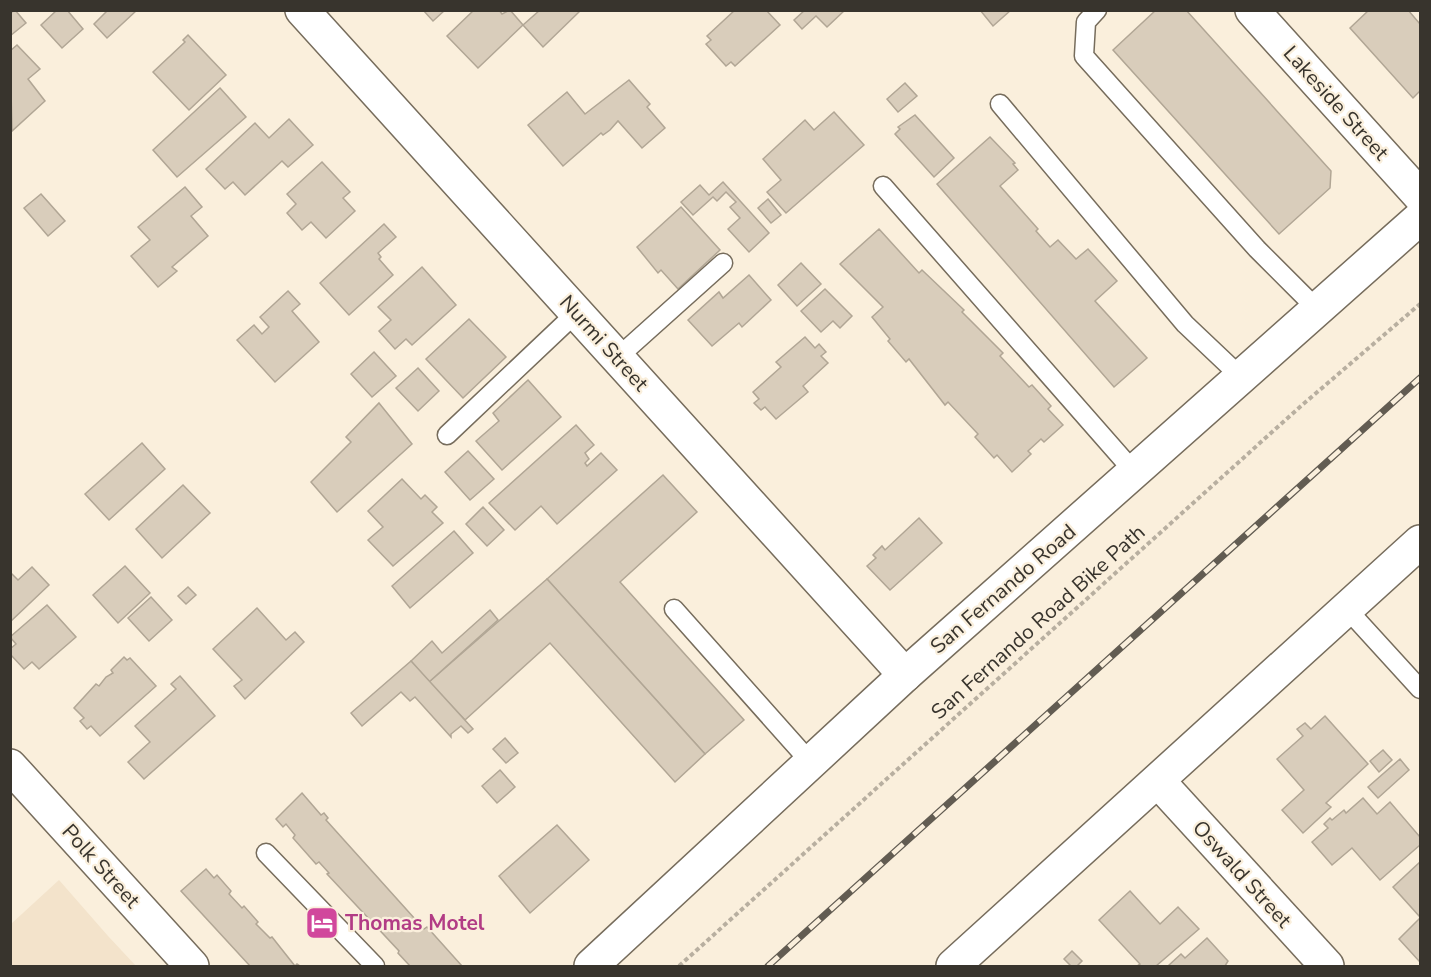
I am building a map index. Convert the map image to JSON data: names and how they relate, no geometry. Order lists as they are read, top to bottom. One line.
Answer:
{"streets":{"street":["Lakeside Street","Nurmi Street","San Fernando Road","Polk Street","Oswald Street"],"path":["San Fernando Road Bike Path"]},"crossings":[["Nurmi Street","San Fernando Road"]],"places":{"hotel":["Thomas Motel"]}}
